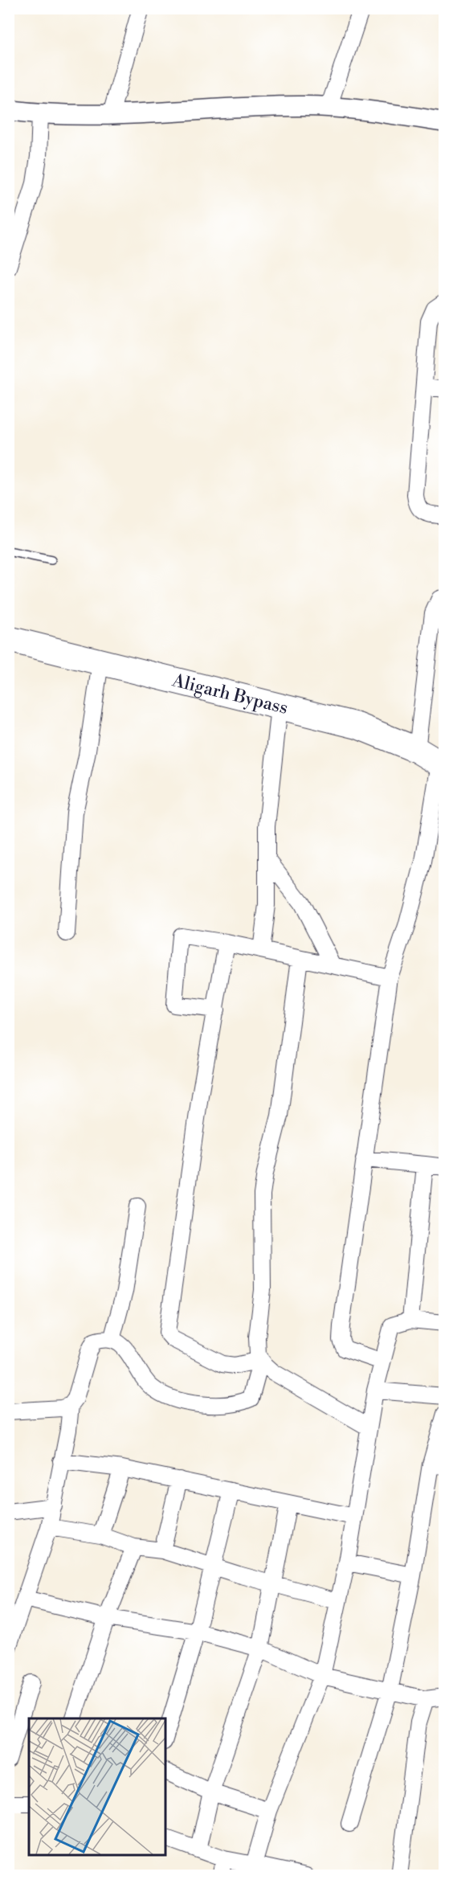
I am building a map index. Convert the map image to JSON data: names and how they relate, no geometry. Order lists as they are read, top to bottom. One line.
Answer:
{"streets":{"highway":["Aligarh Bypass"]}}
